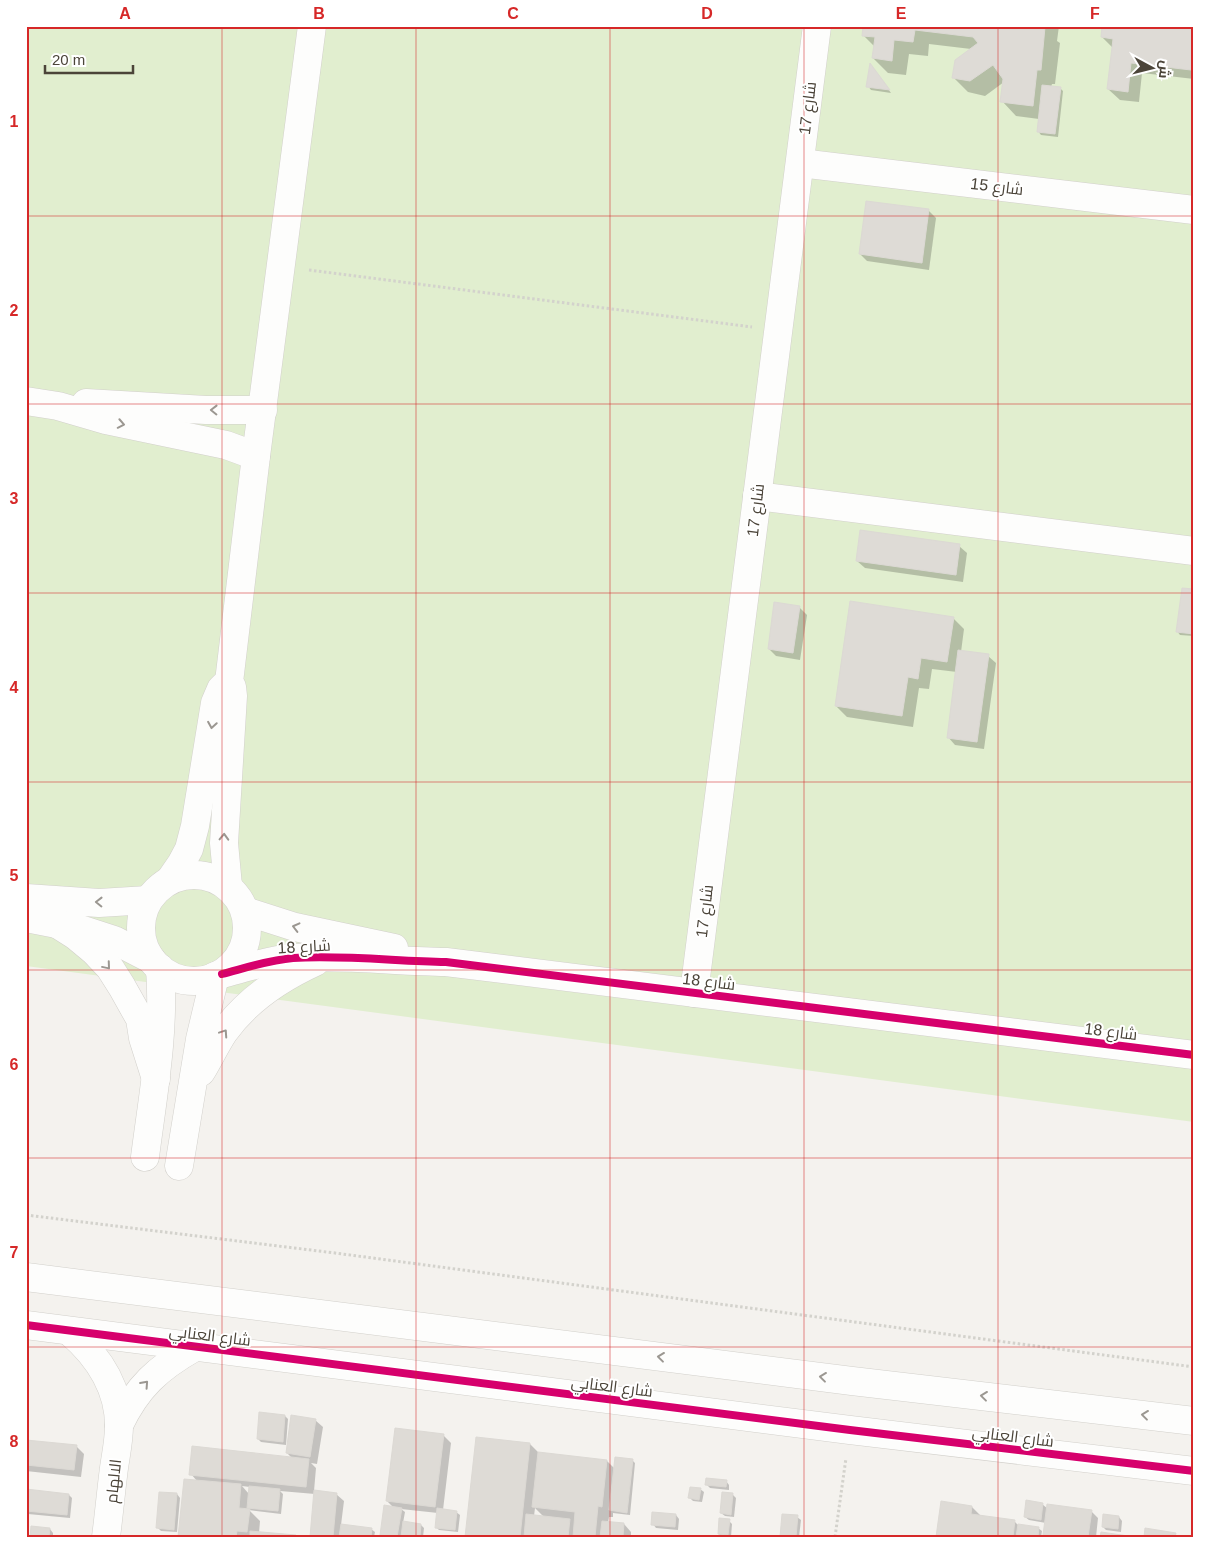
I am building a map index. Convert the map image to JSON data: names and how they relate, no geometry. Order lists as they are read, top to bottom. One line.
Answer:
{"streets":{"street":["شارع 17","شارع 15","شارع 18","شارع العنابي","الالهام"]},"crossings":[["شارع 17","شارع 15"],["شارع 17","شارع 18"],["شارع العنابي","الالهام"]],"scale_bar":"20 m","north":"right","grid":{"columns":["A","B","C","D","E","F"],"rows":["1","2","3","4","5","6","7","8"]}}
